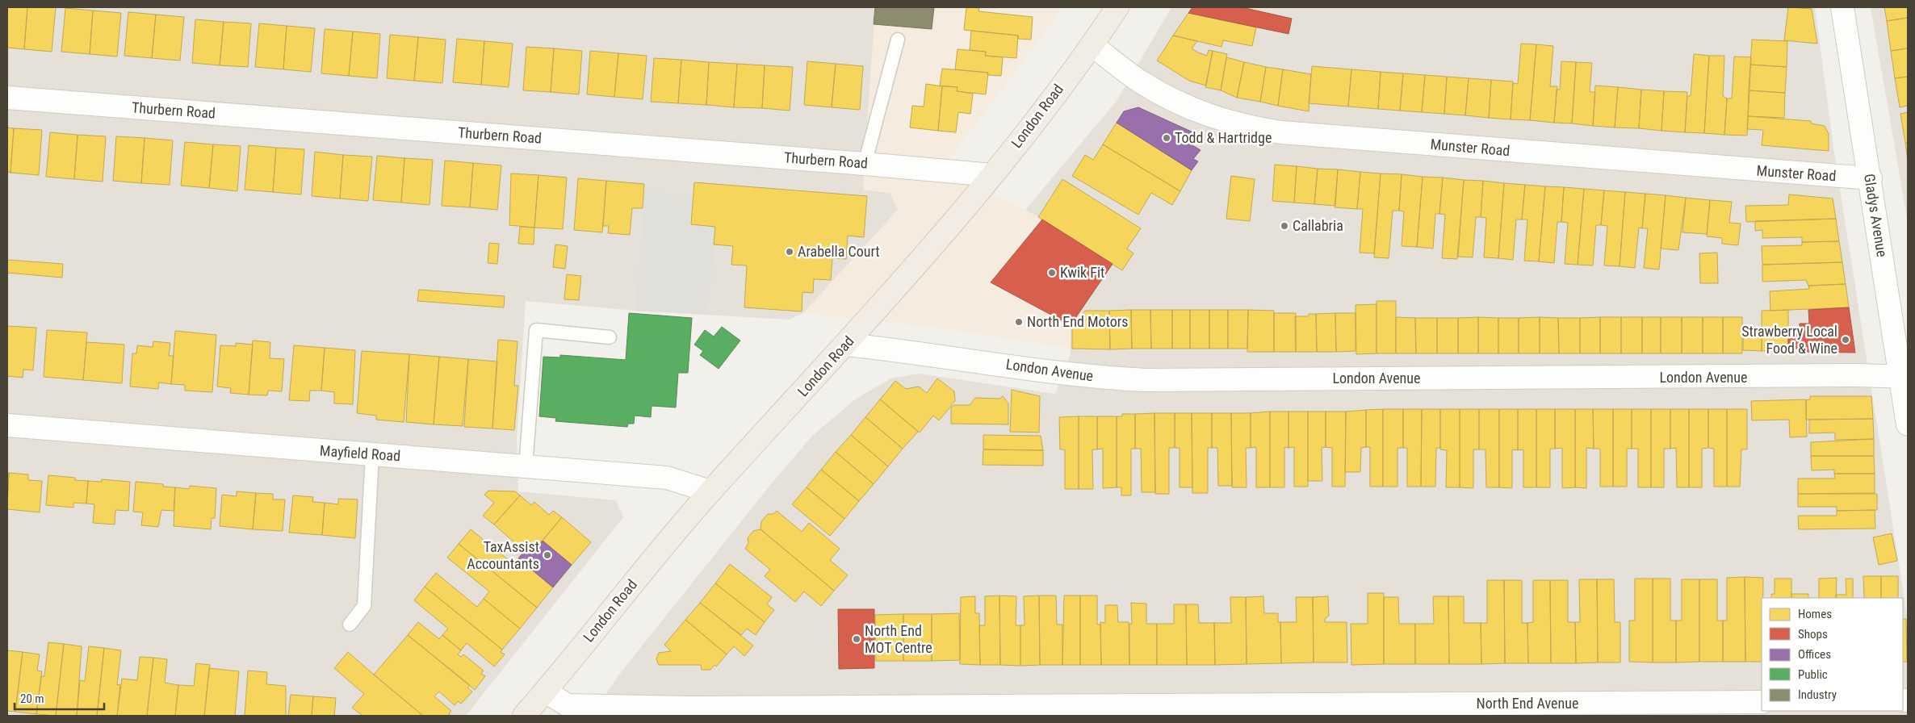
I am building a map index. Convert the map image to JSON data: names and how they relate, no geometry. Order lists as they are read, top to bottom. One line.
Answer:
{"streets":{"main road":["London Road"],"street":["Thurbern Road","Munster Road","Gladys Avenue","London Avenue","Mayfield Road","North End Avenue"]},"crossings":[["Thurbern Road","London Road"],["London Road","Munster Road"],["London Road","London Avenue"],["London Road","Mayfield Road"],["London Road","North End Avenue"],["Munster Road","Gladys Avenue"],["Gladys Avenue","London Avenue"]],"places":["Todd & Hartridge","Callabria","Arabella Court","Kwik Fit","North End Motors","Strawberry Local Food & Wine","TaxAssist Accountants","North End MOT Centre"],"legend":["Homes","Shops","Offices","Public","Industry"],"scale_bar":"20 m"}
